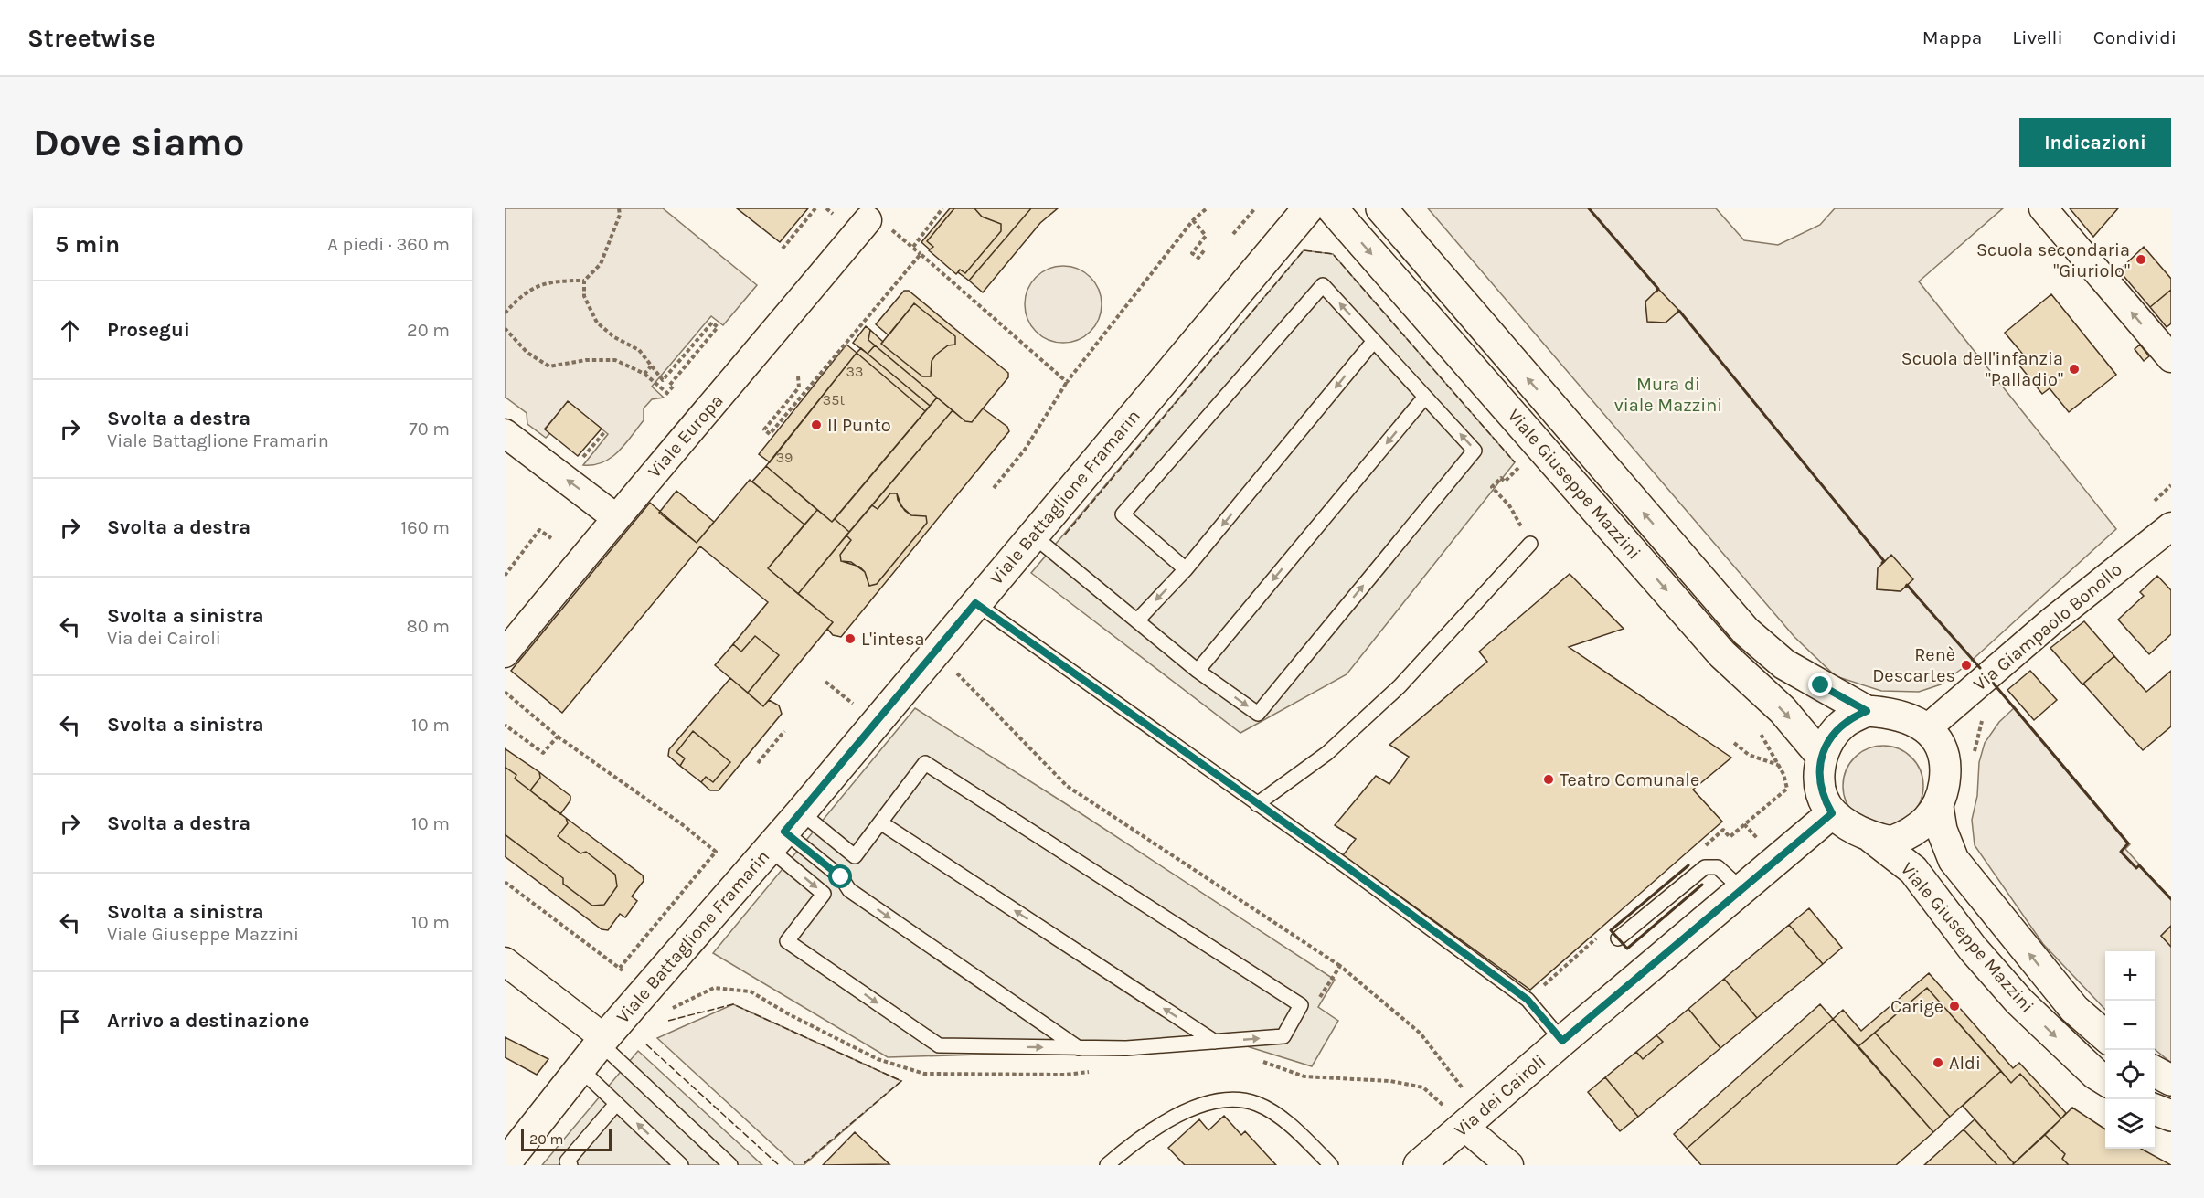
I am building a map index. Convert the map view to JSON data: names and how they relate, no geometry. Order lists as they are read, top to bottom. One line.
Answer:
{"streets":{"main road":["Viale Giuseppe Mazzini","Viale Battaglione Framarin","Via dei Cairoli"],"street":["Viale Europa","Via Giampaolo Bonollo"]},"crossings":[["Viale Giuseppe Mazzini","Via Giampaolo Bonollo"],["Viale Giuseppe Mazzini","Via dei Cairoli"],["Via Giampaolo Bonollo","Via dei Cairoli"]],"parks":["Mura di viale Mazzini"],"places":["Scuola secondaria \"Giuriolo\"","Scuola dell'infanzia \"Palladio\"","Il Punto","L'intesa","Renè Descartes","Teatro Comunale","Carige","Aldi"],"house_numbers":["33","35t","39"],"scale_bar":"20 m","page":{"header":"Streetwise","nav":["Mappa","Livelli","Condividi"],"buttons":"Indicazioni","title":"Dove siamo","heading":["5 min","A piedi · 360 m"],"list":[["Prosegui","20 m"],["Svolta a destra","Viale Battaglione Framarin","70 m"],["Svolta a destra","160 m"],["Svolta a sinistra","Via dei Cairoli","80 m"],["Svolta a sinistra","10 m"],["Svolta a destra","10 m"],["Svolta a sinistra","Viale Giuseppe Mazzini","10 m"],"Arrivo a destinazione"],"map_buttons":["+","−"],"scale":"20 m"}}
